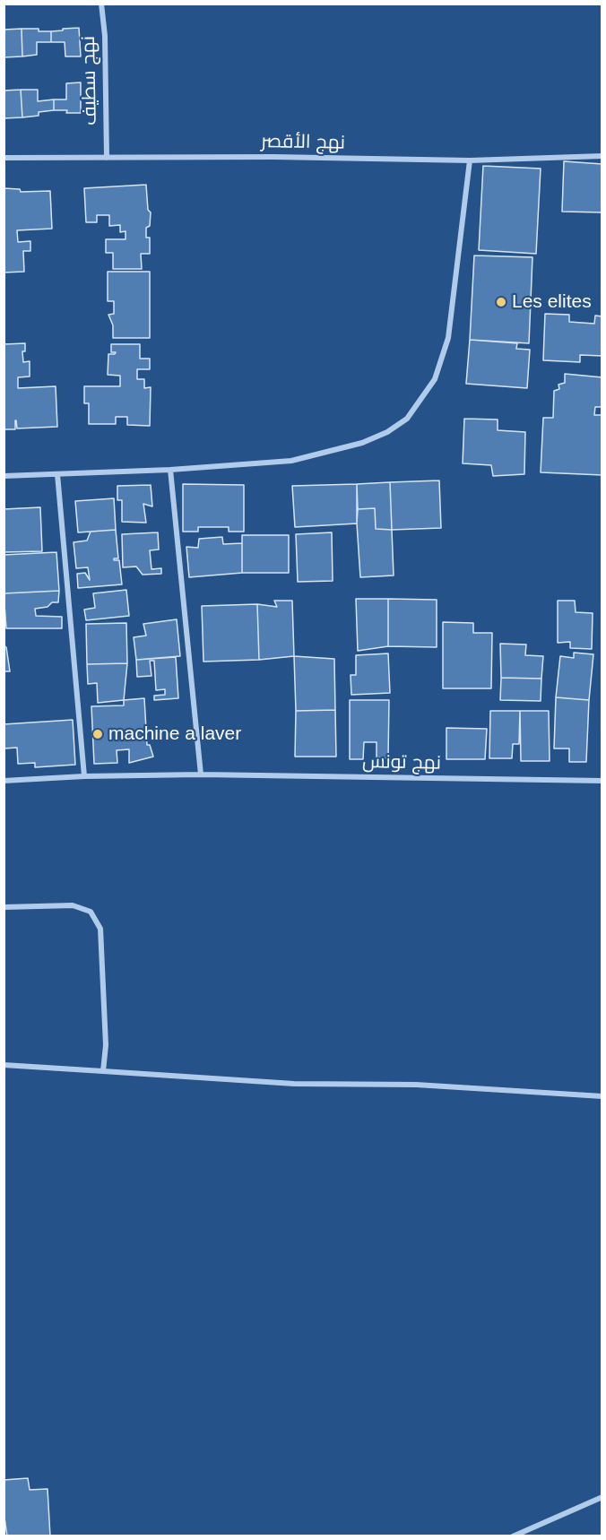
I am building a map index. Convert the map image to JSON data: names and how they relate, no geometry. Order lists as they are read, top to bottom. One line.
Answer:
{"streets":{"street":["نهج سطيف","نهج الأقصر","نهج تونس"]},"crossings":[["نهج سطيف","نهج الأقصر"]],"places":["Les elites","machine a laver"]}
